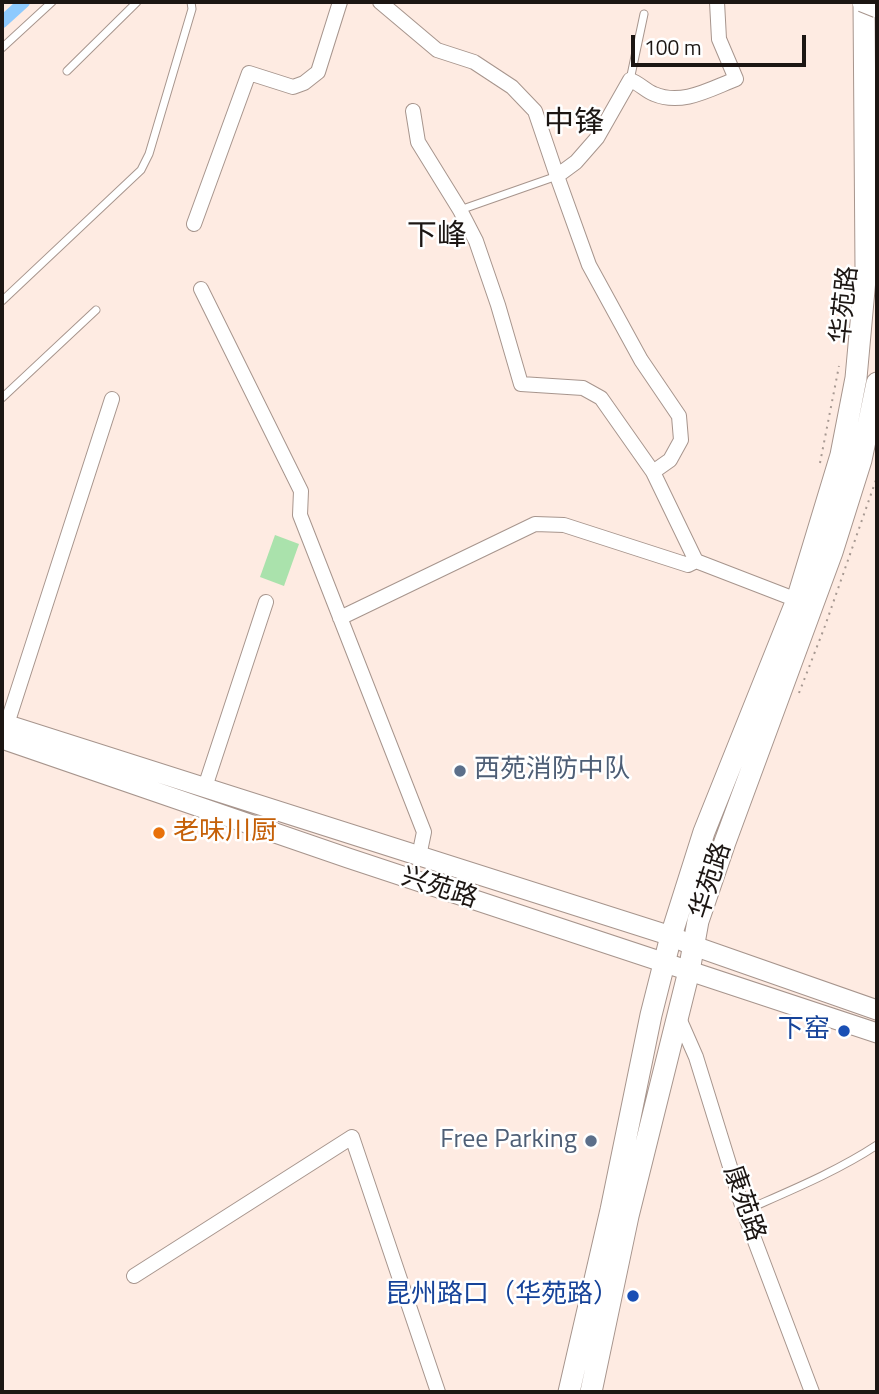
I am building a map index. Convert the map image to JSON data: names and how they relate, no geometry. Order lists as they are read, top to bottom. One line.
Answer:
{"streets":{"main road":["华苑路","兴苑路"],"street":["康苑路"]},"crossings":[["华苑路","兴苑路"],["华苑路","康苑路"]],"districts":["中锋","下峰"],"places":["西苑消防中队","老味川厨","下窑","Free Parking","昆州路口（华苑路）"],"scale_bar":"100 m"}
